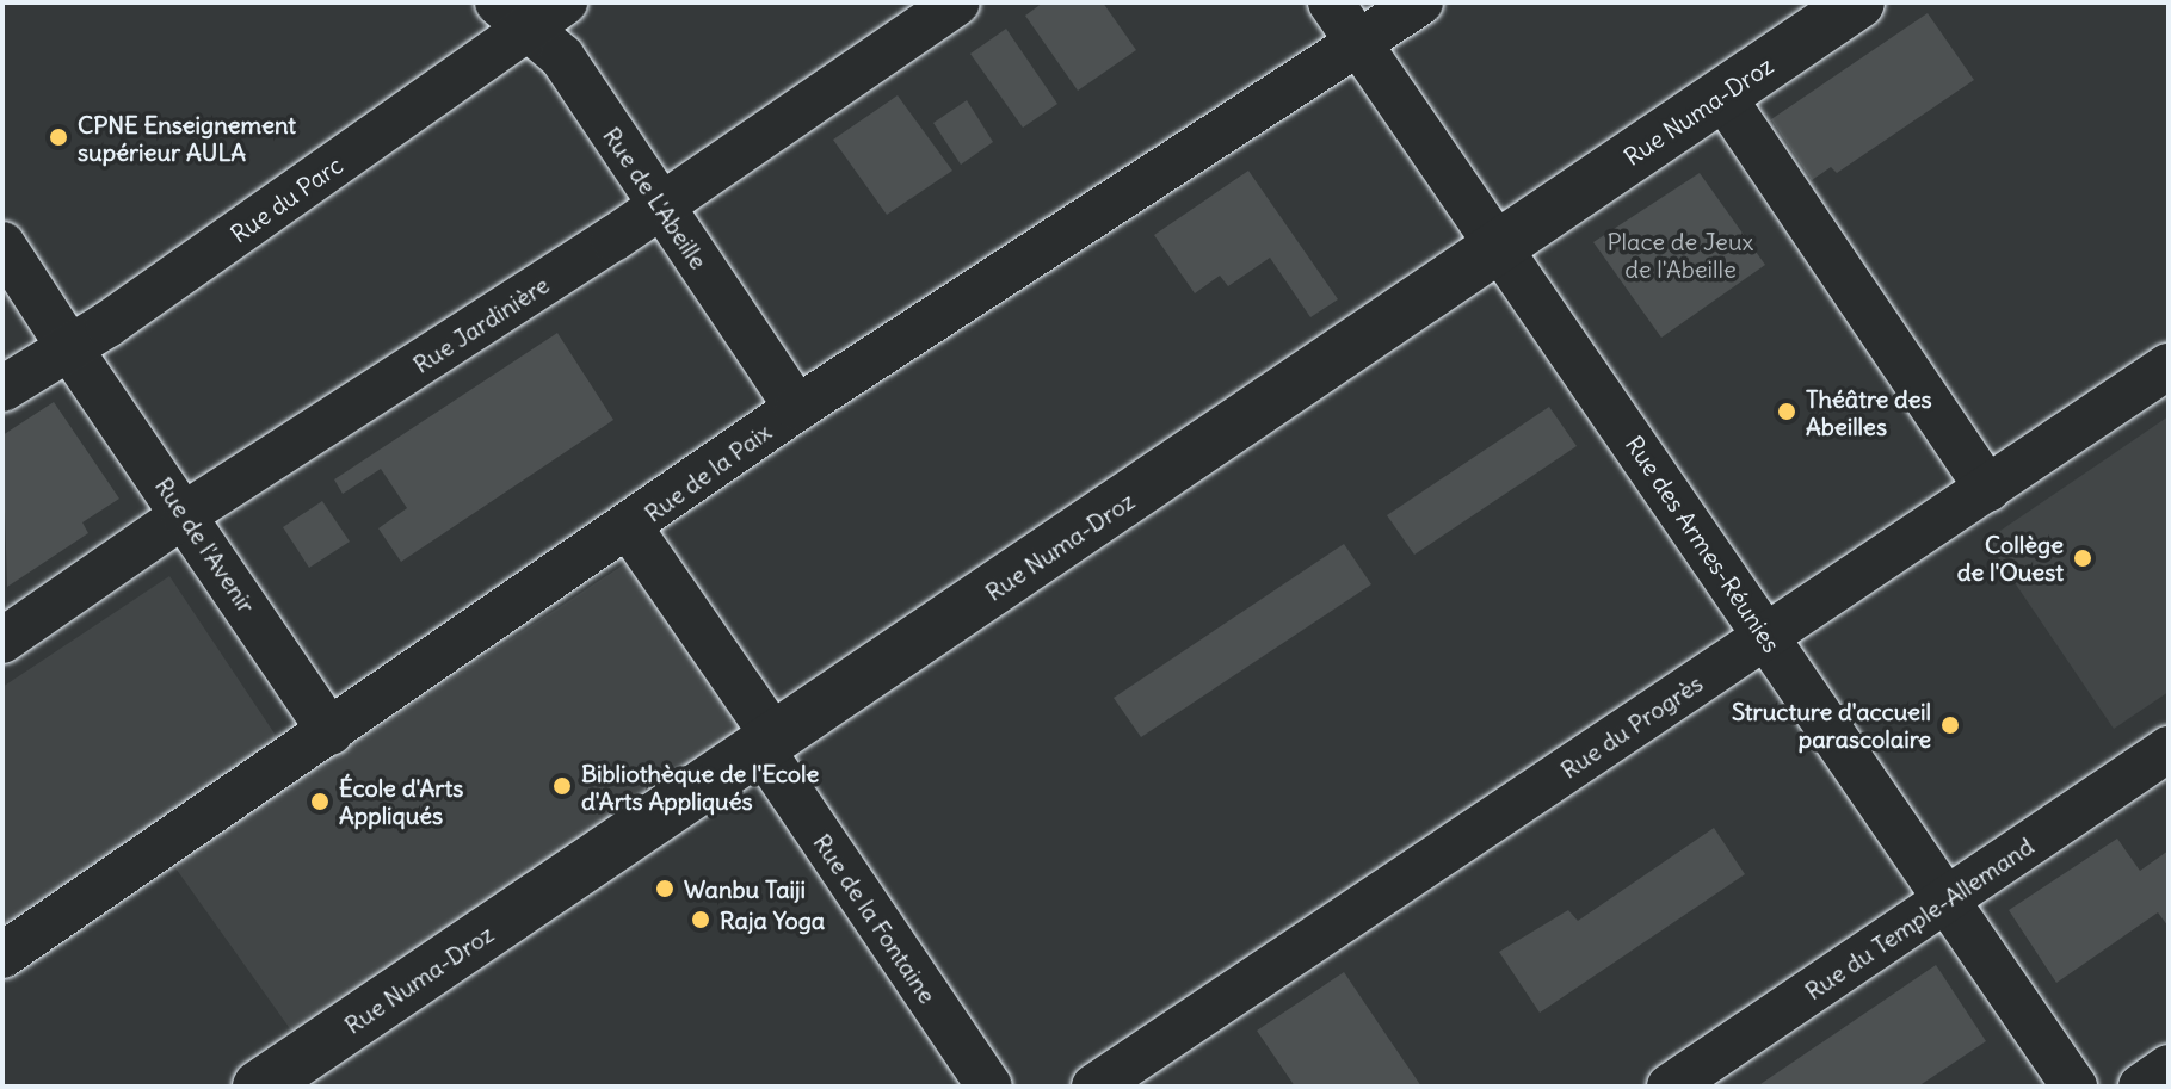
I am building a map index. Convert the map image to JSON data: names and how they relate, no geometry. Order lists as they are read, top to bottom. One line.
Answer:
{"streets":{"main road":["Rue Numa-Droz"],"street":["Rue de L'Abeille","Rue du Parc","Rue Jardinière","Rue de la Paix","Rue des Armes-Réunies","Rue de l'Avenir","Rue du Progrès","Rue de la Fontaine","Rue du Temple-Allemand"]},"crossings":[["Rue Numa-Droz","Rue des Armes-Réunies"],["Rue Numa-Droz","Rue de la Fontaine"],["Rue de L'Abeille","Rue du Parc"],["Rue de L'Abeille","Rue Jardinière"],["Rue de L'Abeille","Rue de la Paix"],["Rue Jardinière","Rue de l'Avenir"],["Rue de la Paix","Rue des Armes-Réunies"],["Rue de la Paix","Rue de l'Avenir"],["Rue de la Paix","Rue de la Fontaine"],["Rue des Armes-Réunies","Rue du Progrès"],["Rue des Armes-Réunies","Rue du Temple-Allemand"]],"parks":["Place de Jeux de l'Abeille"],"places":["CPNE Enseignement supérieur AULA","Théâtre des Abeilles","Collège de l'Ouest","Structure d'accueil parascolaire","Bibliothèque de l'Ecole d'Arts Appliqués","École d'Arts Appliqués","Wanbu Taiji","Raja Yoga"]}
